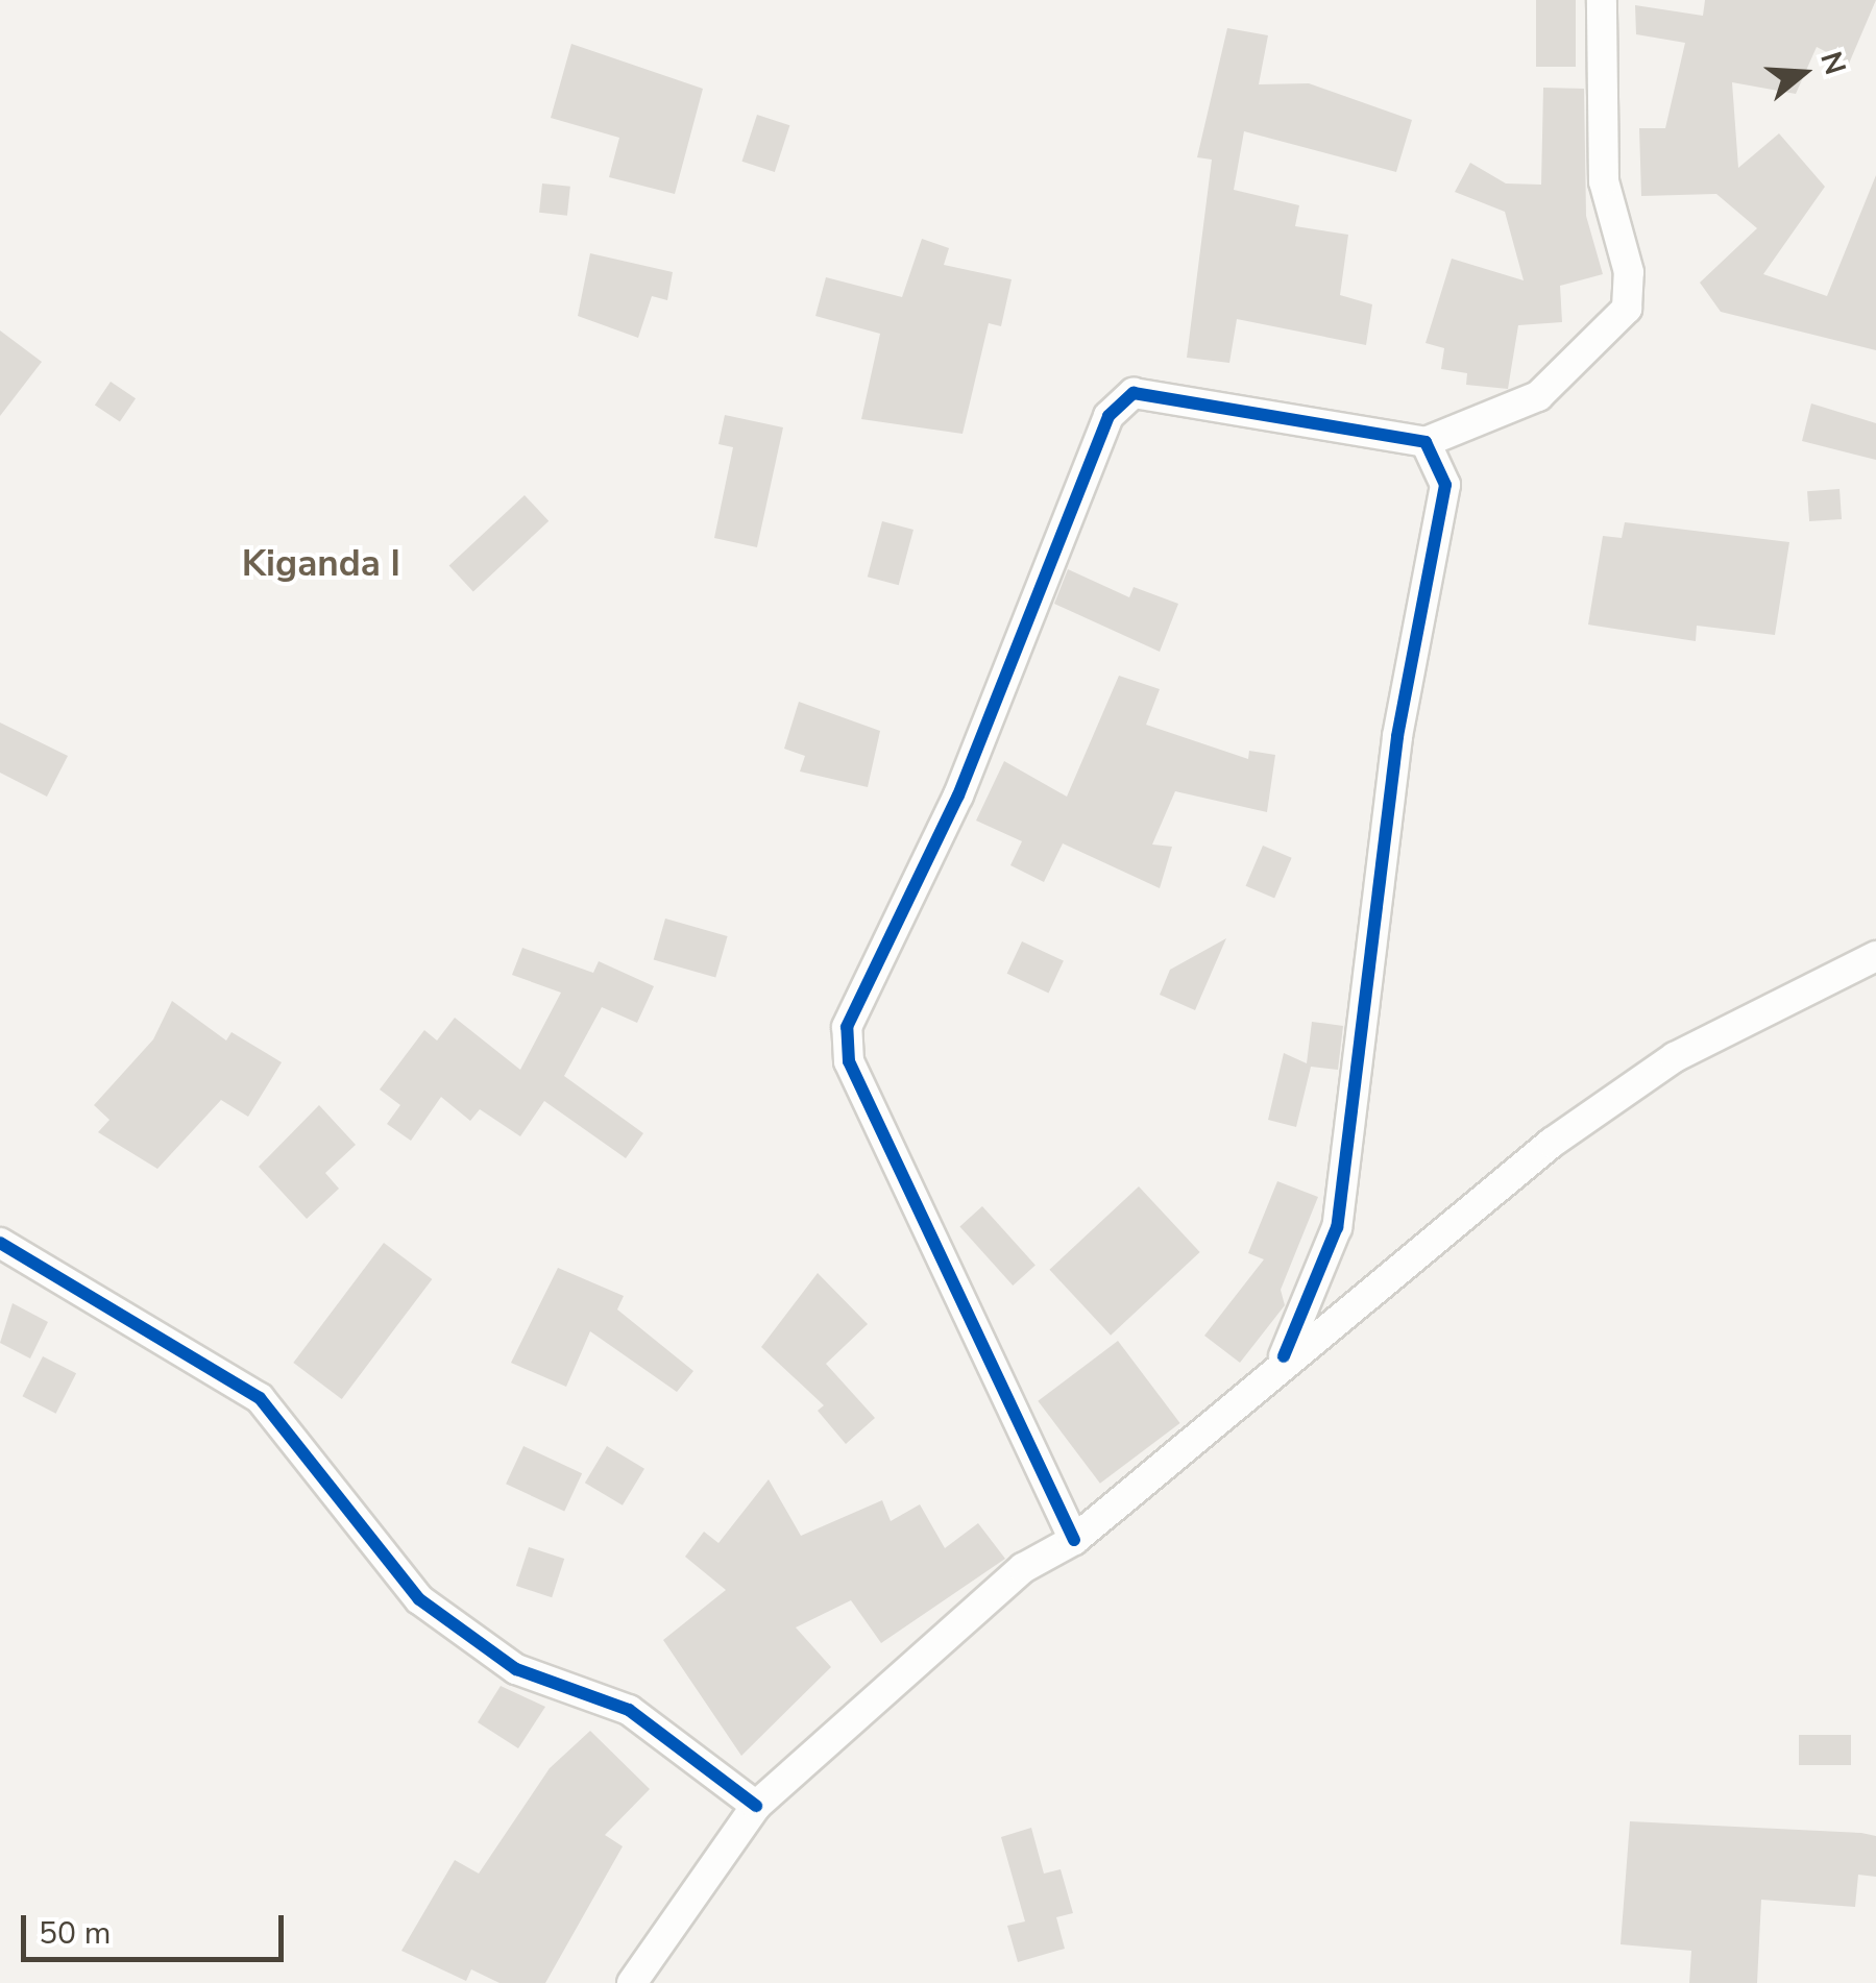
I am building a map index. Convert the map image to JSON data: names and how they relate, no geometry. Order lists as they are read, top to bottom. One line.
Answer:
{"districts":["Kiganda I"],"scale_bar":"50 m","north":"right"}
